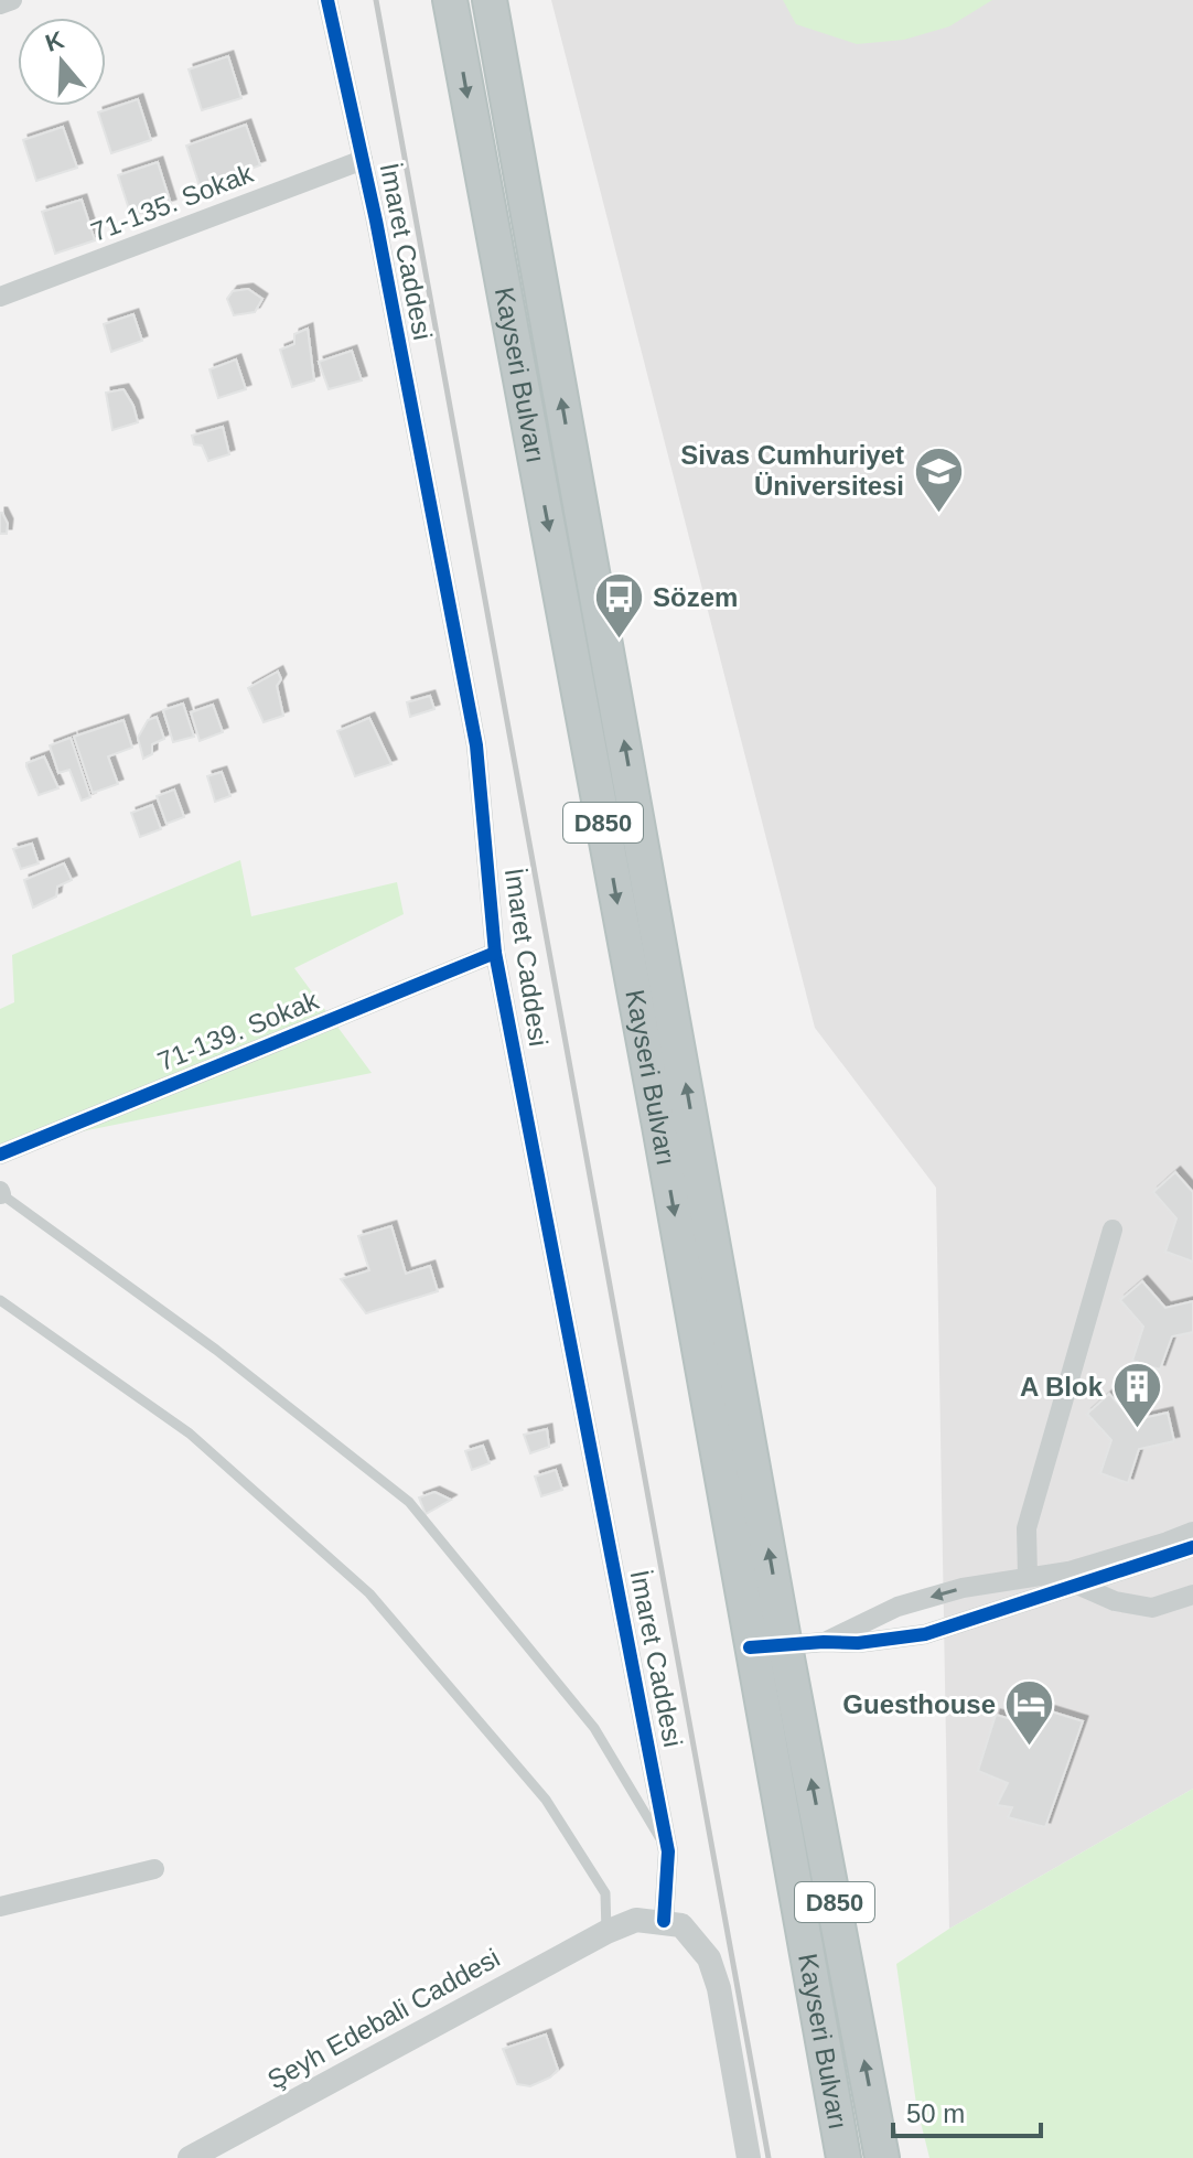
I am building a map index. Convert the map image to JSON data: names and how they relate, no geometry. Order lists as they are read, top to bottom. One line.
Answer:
{"streets":{"highway":["Kayseri Bulvarı","D850"],"street":["71-135. Sokak","İmaret Caddesi","71-139. Sokak","Şeyh Edebali Caddesi"]},"crossings":[["71-135. Sokak","İmaret Caddesi"],["İmaret Caddesi","71-139. Sokak"],["İmaret Caddesi","Şeyh Edebali Caddesi"]],"places":{"school or university":["Sivas Cumhuriyet Üniversitesi"],"bus stop":["Sözem"],"building":["A Blok"],"hotel":["Guesthouse"]},"scale_bar":"50 m","north":"top"}
